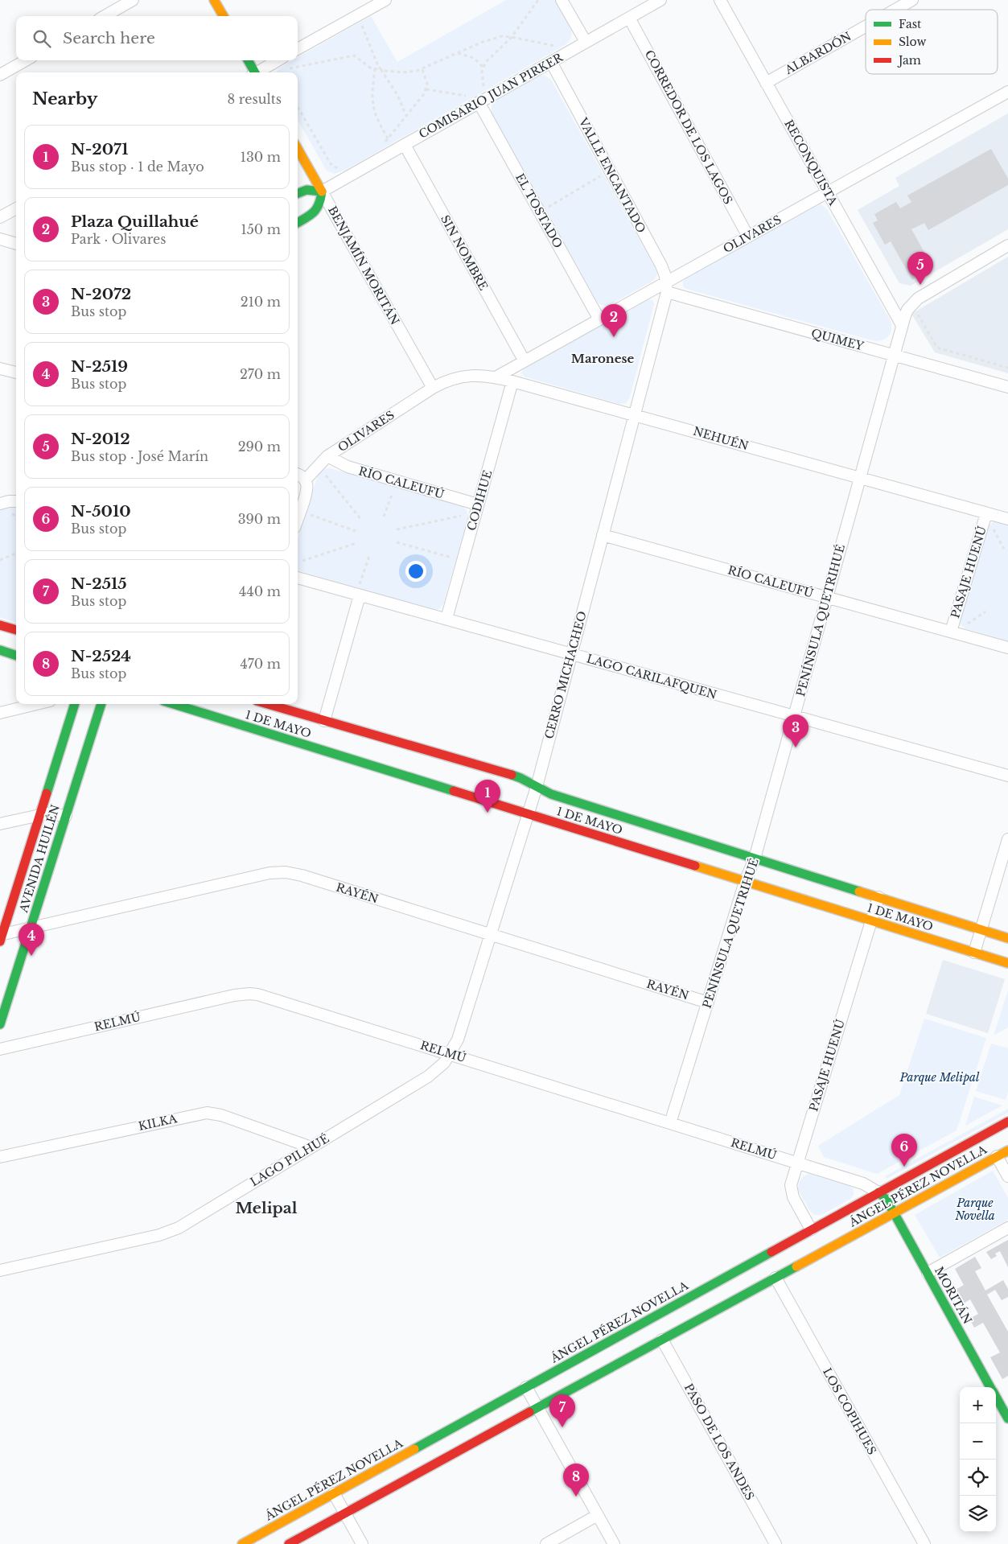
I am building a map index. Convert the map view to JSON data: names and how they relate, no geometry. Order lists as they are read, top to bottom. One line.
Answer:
{"streets":{"main road":["BENJAMÍN MORITÁN","1 DE MAYO","AVENIDA HUILÉN","ÁNGEL PÉREZ NOVELLA","MORITÁN"],"street":["ALBARDÓN","COMISARIO JUAN PIRKER","CORREDOR DE LOS LAGOS","RECONQUISTA","VALLE ENCANTADO","EL TOSTADO","OLIVARES","SIN NOMBRE","QUIMEY","NEHUÉN","RÍO CALEUFÚ","CODIHUE","PASAJE HUENÚ","PENÍNSULA QUETRIHUÉ","CERRO MICHACHEO","LAGO CARILAFQUEN","RAYÉN","RELMÚ","KILKA","LAGO PILHUÉ","LOS COPIHUES","PASO DE LOS ANDES"]},"crossings":[["ALBARDÓN","RECONQUISTA"],["COMISARIO JUAN PIRKER","CORREDOR DE LOS LAGOS"],["COMISARIO JUAN PIRKER","VALLE ENCANTADO"],["COMISARIO JUAN PIRKER","EL TOSTADO"],["COMISARIO JUAN PIRKER","SIN NOMBRE"],["COMISARIO JUAN PIRKER","BENJAMÍN MORITÁN"],["CORREDOR DE LOS LAGOS","OLIVARES"],["RECONQUISTA","OLIVARES"],["RECONQUISTA","PENÍNSULA QUETRIHUÉ"],["VALLE ENCANTADO","OLIVARES"],["VALLE ENCANTADO","QUIMEY"],["VALLE ENCANTADO","CERRO MICHACHEO"],["EL TOSTADO","OLIVARES"],["OLIVARES","SIN NOMBRE"],["OLIVARES","BENJAMÍN MORITÁN"],["OLIVARES","QUIMEY"],["OLIVARES","NEHUÉN"],["OLIVARES","RÍO CALEUFÚ"],["OLIVARES","CERRO MICHACHEO"],["BENJAMÍN MORITÁN","NEHUÉN"],["QUIMEY","PENÍNSULA QUETRIHUÉ"],["QUIMEY","CERRO MICHACHEO"],["NEHUÉN","CODIHUE"],["NEHUÉN","PASAJE HUENÚ"],["NEHUÉN","PENÍNSULA QUETRIHUÉ"],["NEHUÉN","CERRO MICHACHEO"],["RÍO CALEUFÚ","CODIHUE"],["RÍO CALEUFÚ","PASAJE HUENÚ"],["RÍO CALEUFÚ","PENÍNSULA QUETRIHUÉ"],["RÍO CALEUFÚ","CERRO MICHACHEO"],["CODIHUE","LAGO CARILAFQUEN"],["PASAJE HUENÚ","1 DE MAYO"],["PASAJE HUENÚ","RELMÚ"],["PASAJE HUENÚ","ÁNGEL PÉREZ NOVELLA"],["PENÍNSULA QUETRIHUÉ","LAGO CARILAFQUEN"],["PENÍNSULA QUETRIHUÉ","1 DE MAYO"],["PENÍNSULA QUETRIHUÉ","RAYÉN"],["PENÍNSULA QUETRIHUÉ","RELMÚ"],["CERRO MICHACHEO","LAGO CARILAFQUEN"],["CERRO MICHACHEO","1 DE MAYO"],["CERRO MICHACHEO","RAYÉN"],["CERRO MICHACHEO","RELMÚ"],["CERRO MICHACHEO","LAGO PILHUÉ"],["AVENIDA HUILÉN","RAYÉN"],["RELMÚ","LAGO PILHUÉ"],["RELMÚ","ÁNGEL PÉREZ NOVELLA"],["KILKA","LAGO PILHUÉ"],["ÁNGEL PÉREZ NOVELLA","MORITÁN"],["ÁNGEL PÉREZ NOVELLA","LOS COPIHUES"],["ÁNGEL PÉREZ NOVELLA","PASO DE LOS ANDES"]],"districts":["Maronese","Melipal"],"parks":["Parque Melipal","Parque Novella"],"legend":["Fast","Slow","Jam"],"page":{"search":"Search here","heading":["Nearby","8 results"],"list":[{"mark":"1","name":"N-2071","note":"Bus stop · 1 de Mayo","value":"130 m"},{"mark":"2","name":"Plaza Quillahué","note":"Park · Olivares","value":"150 m"},{"mark":"3","name":"N-2072","note":"Bus stop","value":"210 m"},{"mark":"4","name":"N-2519","note":"Bus stop","value":"270 m"},{"mark":"5","name":"N-2012","note":"Bus stop · José Marín","value":"290 m"},{"mark":"6","name":"N-5010","note":"Bus stop","value":"390 m"},{"mark":"7","name":"N-2515","note":"Bus stop","value":"440 m"},{"mark":"8","name":"N-2524","note":"Bus stop","value":"470 m"}],"pins":["5","2","3","1","4","6","7","8"],"map_buttons":["+","−"]}}
